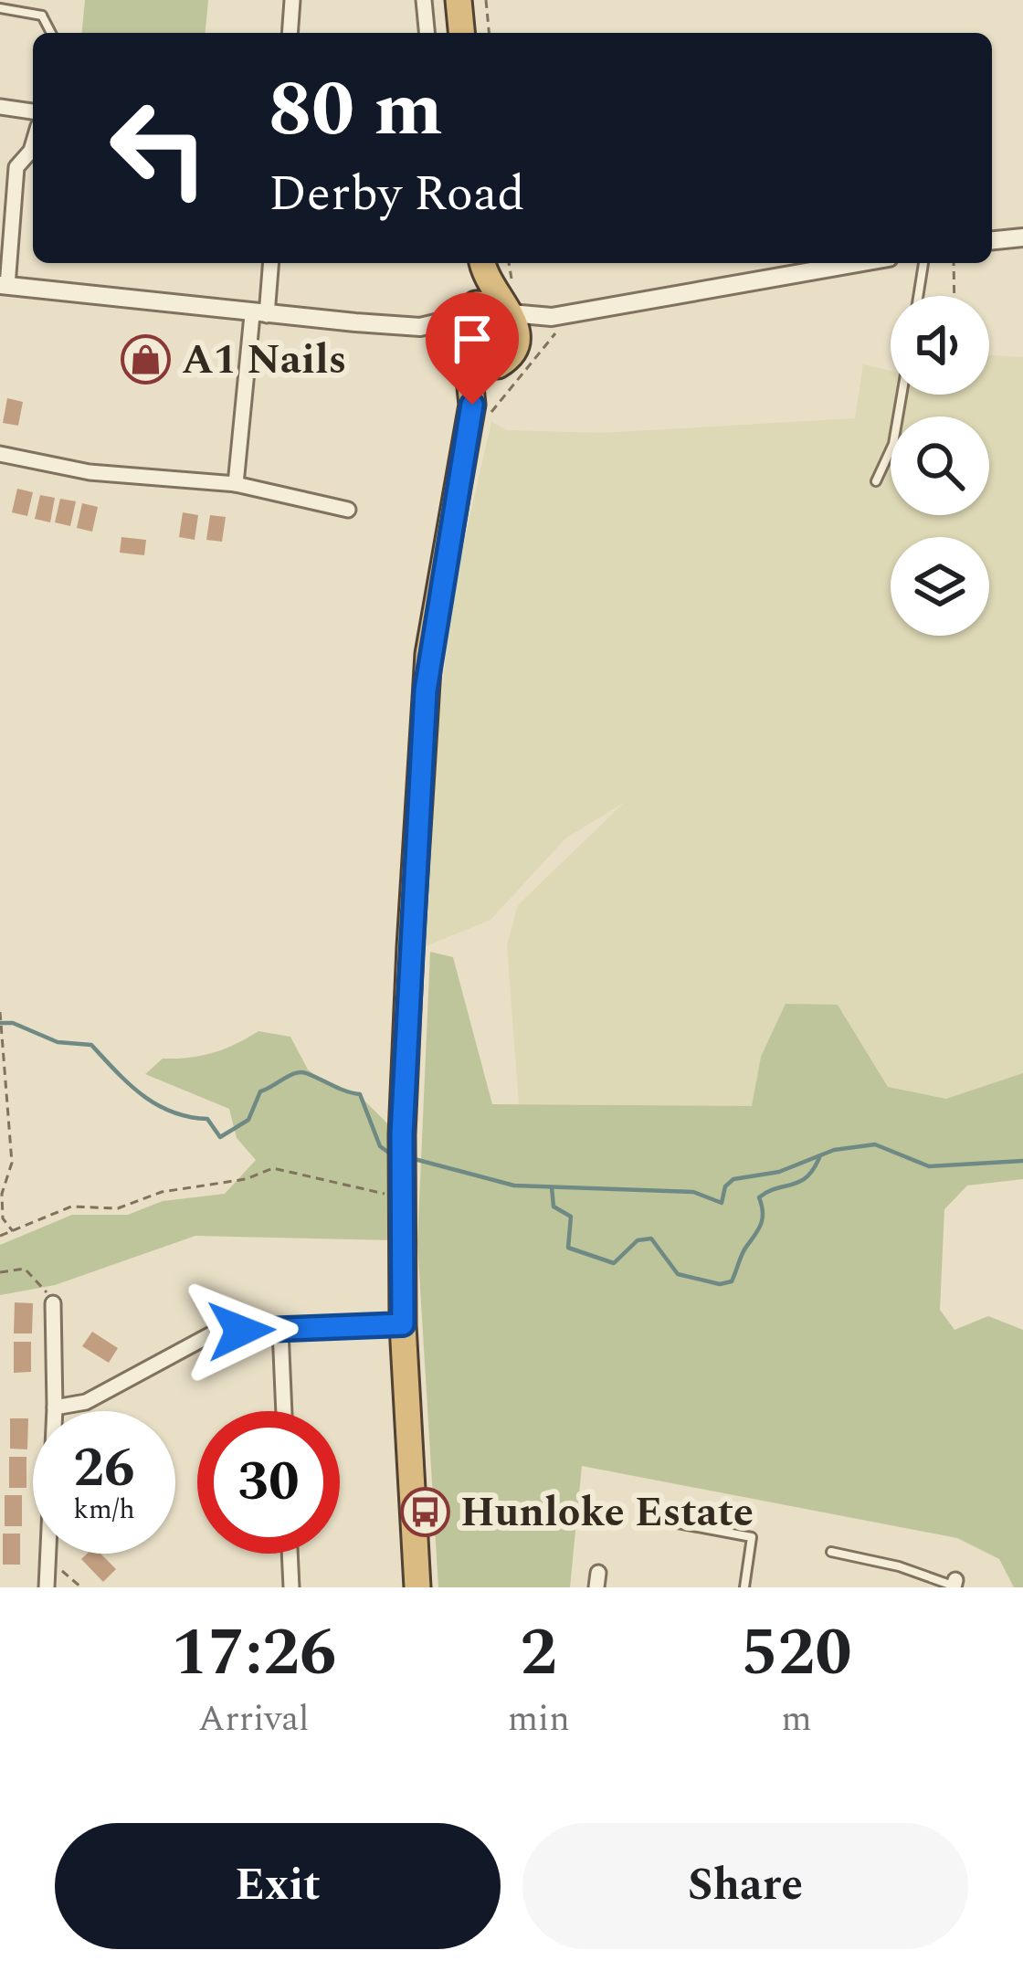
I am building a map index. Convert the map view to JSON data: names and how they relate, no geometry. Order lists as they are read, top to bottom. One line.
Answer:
{"places":{"shop":["A1 Nails"],"bus stop":["Hunloke Estate"]},"page":{"turn":["80 m","Derby Road"],"speed":"26 km/h","limit":"30","eta":["17:26","Arrival","2","min","520","m"],"buttons":["Exit","Share"]}}
